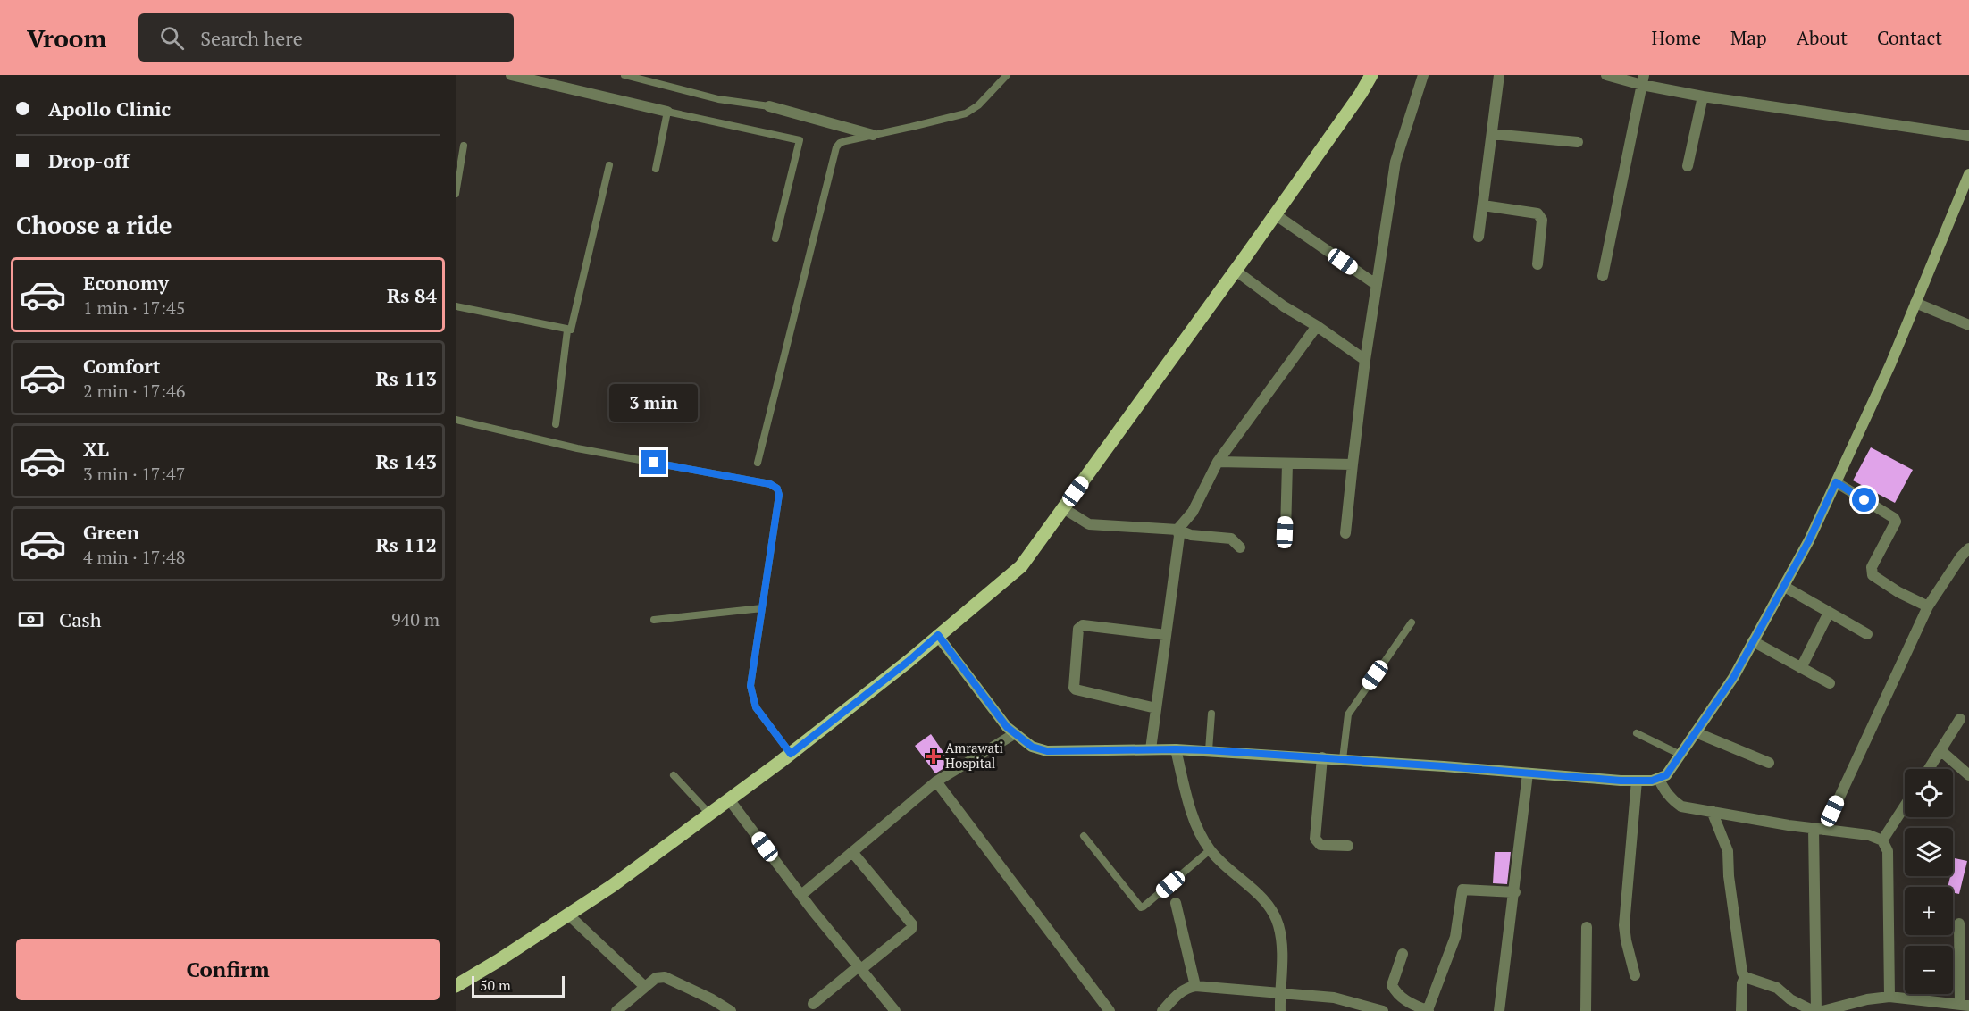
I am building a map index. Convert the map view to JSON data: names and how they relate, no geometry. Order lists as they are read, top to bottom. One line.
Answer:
{"places":{"health":["Amrawati Hospital"]},"scale_bar":"50 m","page":{"header":"Vroom","search":"Search here","nav":["Home","Map","About","Contact"],"banner":["Apollo Clinic","Drop-off"],"heading":"Choose a ride","list":[{"name":"Economy","note":"1 min · 17:45","value":"Rs 84"},{"name":"Comfort","note":"2 min · 17:46","value":"Rs 113"},{"name":"XL","note":"3 min · 17:47","value":"Rs 143"},{"name":"Green","note":"4 min · 17:48","value":"Rs 112"}],"bubble":"3 min","pay":["Cash","940 m"],"map_buttons":["+","−"],"buttons":"Confirm","scale":"50 m"}}
